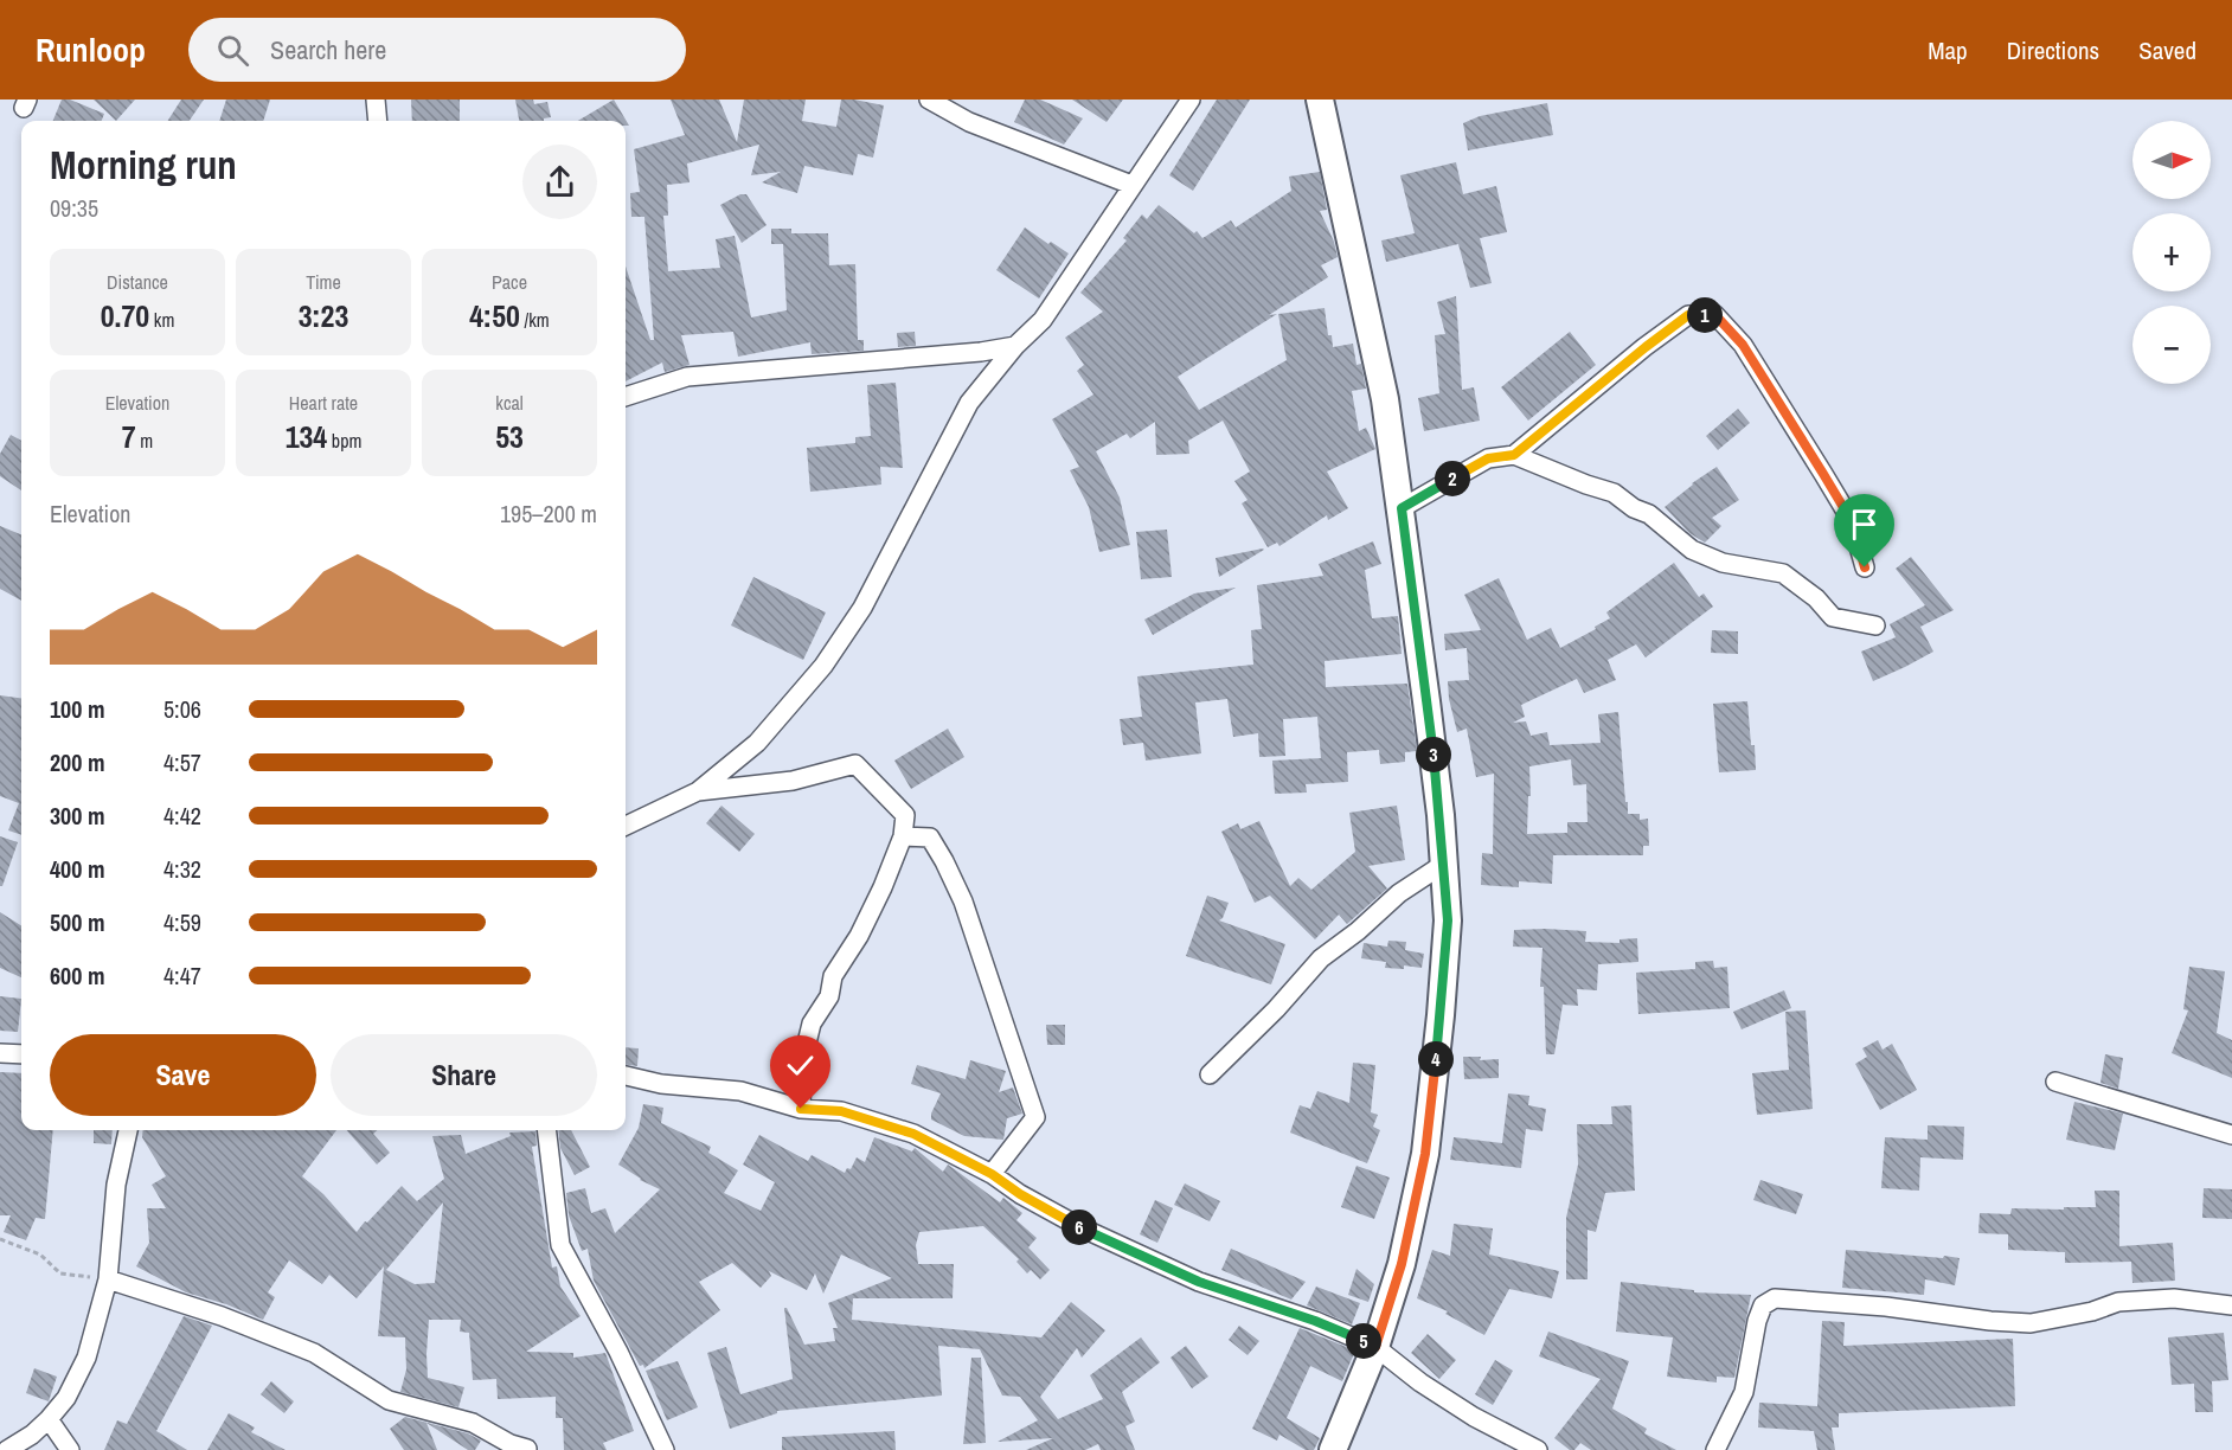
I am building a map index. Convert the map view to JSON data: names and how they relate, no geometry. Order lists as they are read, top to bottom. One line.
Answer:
{"north":"right","page":{"header":"Runloop","search":"Search here","nav":["Map","Directions","Saved"],"map_buttons":["+","−"],"heading":["Morning run","09:35"],"stats":[["Distance","0.70 km"],["Time","3:23"],["Pace","4:50 /km"],["Elevation","7 m"],["Heart rate","134 bpm"],["kcal","53"]],"pins":["1","2","3","4","6","5"],"chart":["Elevation","195–200 m"],"list":[{"name":"100 m","note":"5:06"},{"name":"200 m","note":"4:57"},{"name":"300 m","note":"4:42"},{"name":"400 m","note":"4:32"},{"name":"500 m","note":"4:59"},{"name":"600 m","note":"4:47"}],"buttons":["Save","Share"]}}
